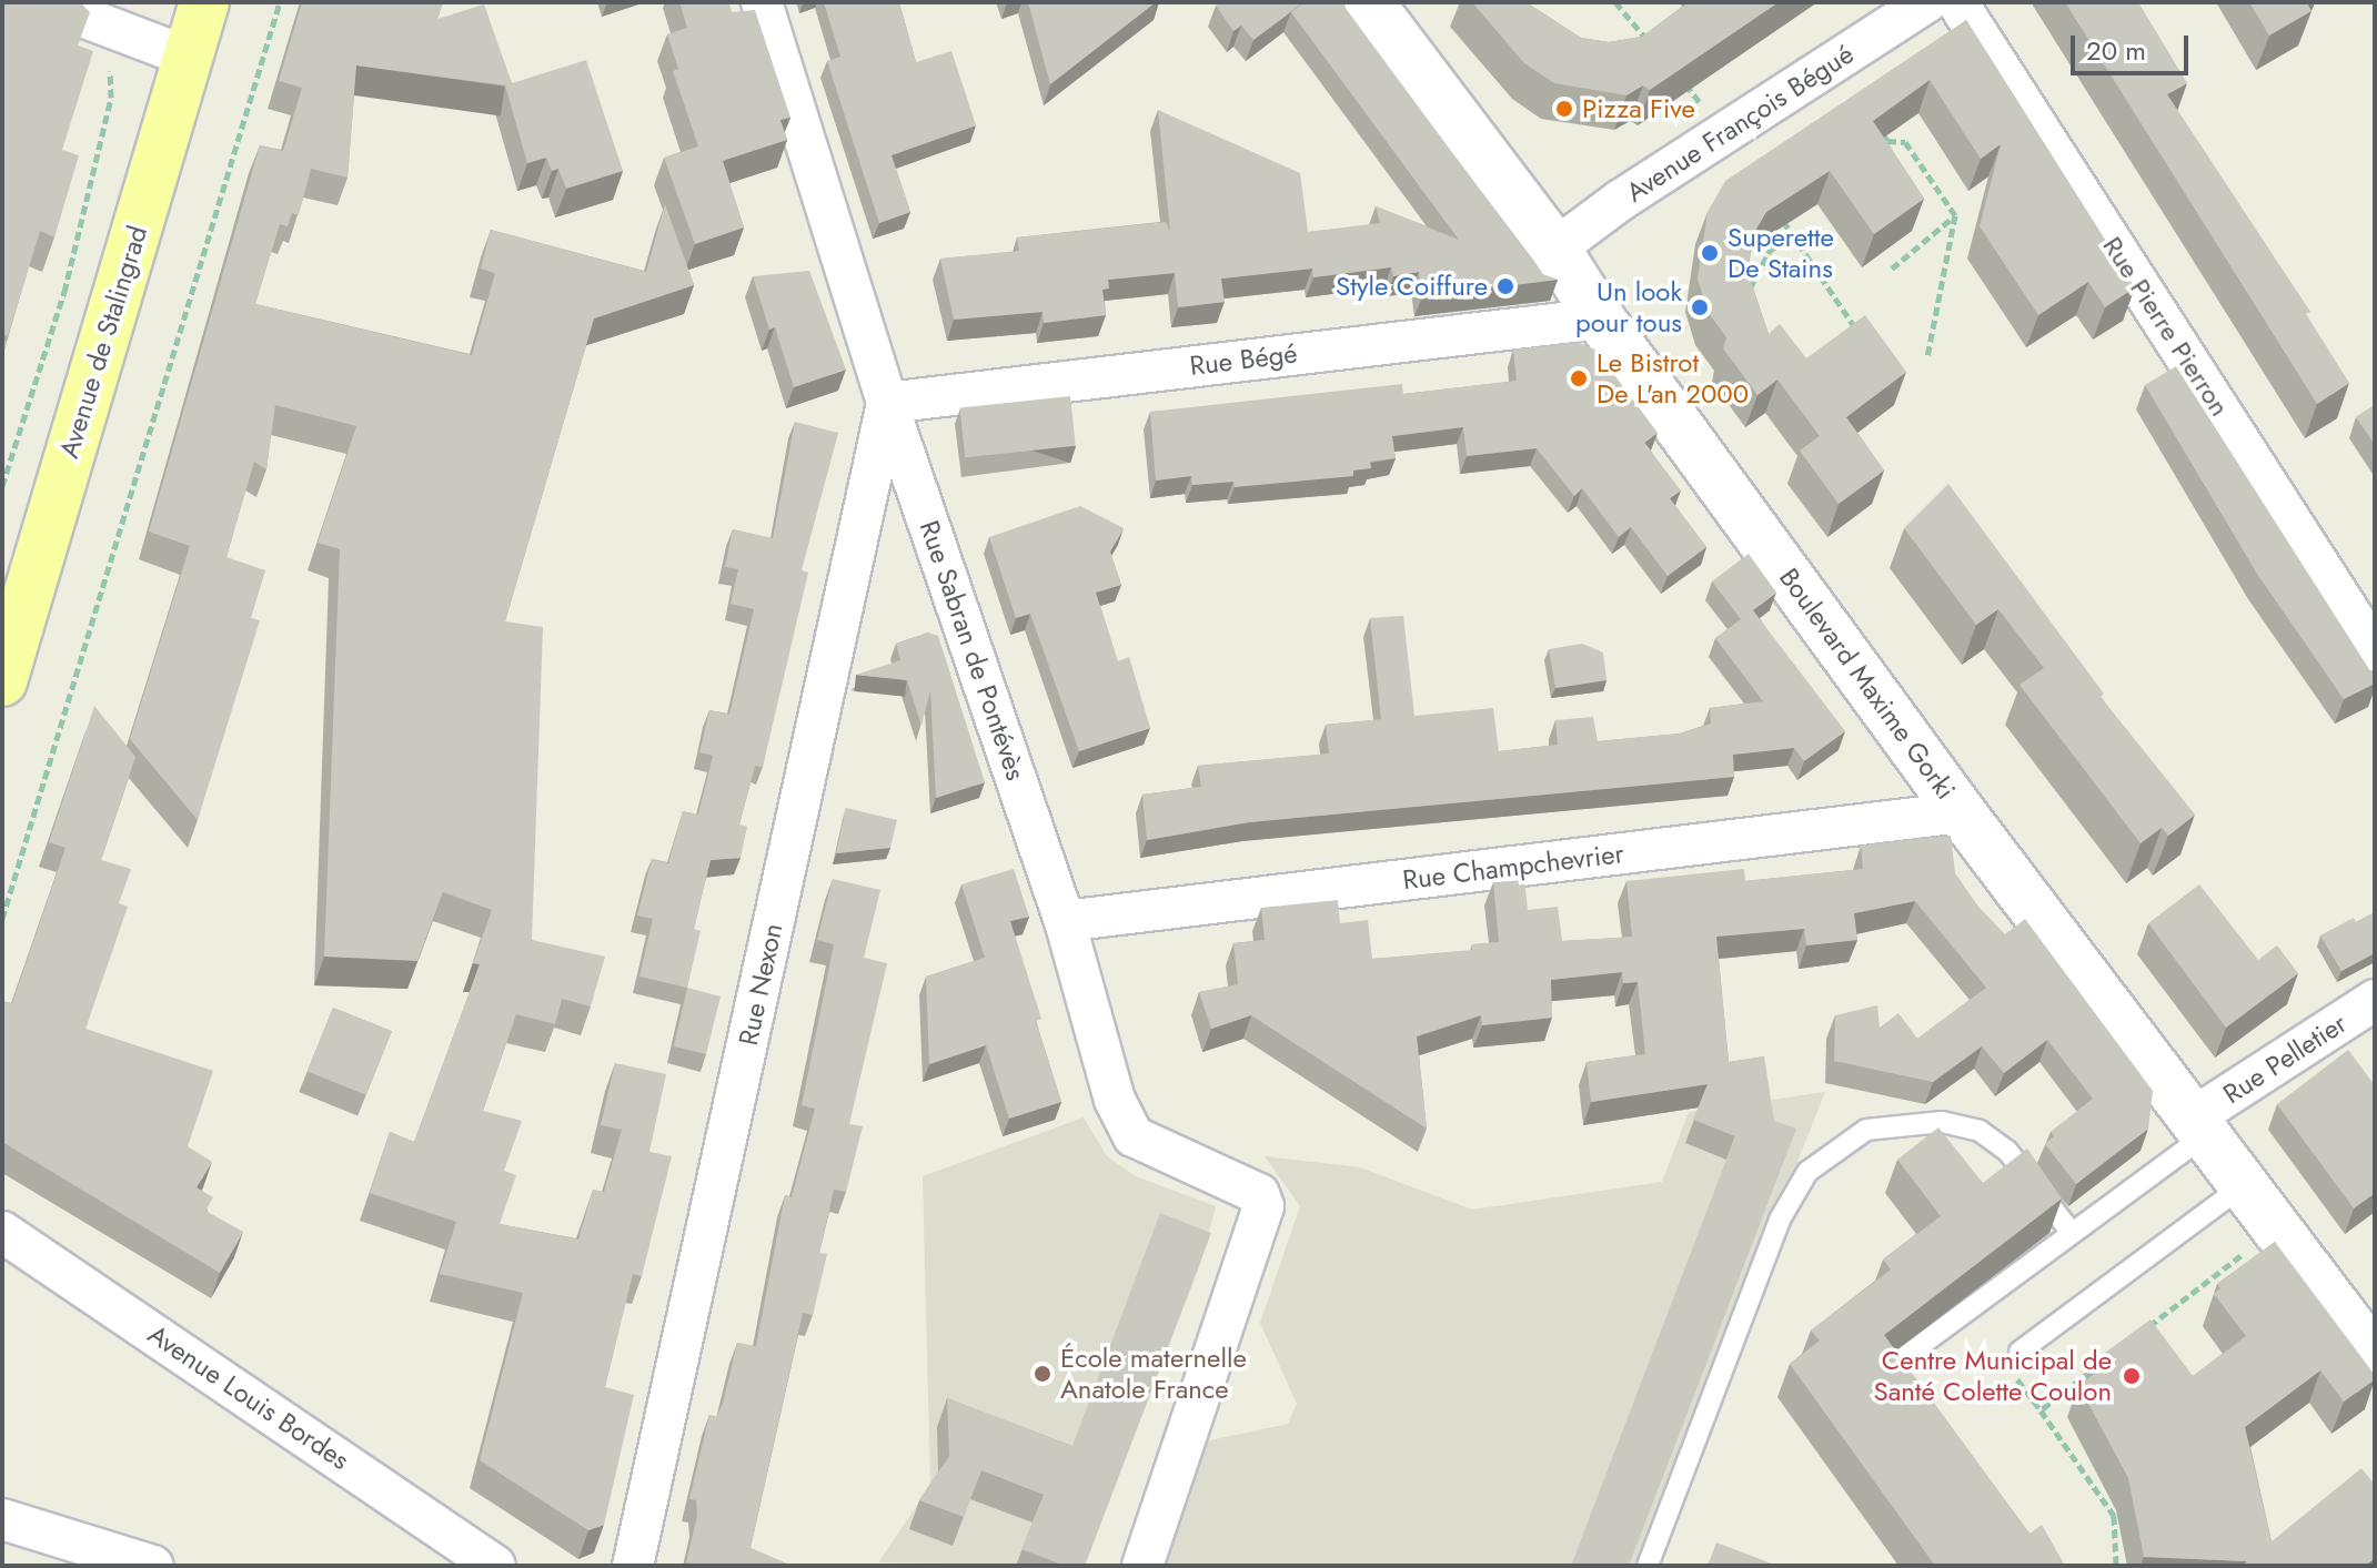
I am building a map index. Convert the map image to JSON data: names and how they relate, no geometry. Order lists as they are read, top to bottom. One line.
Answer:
{"streets":{"main road":["Avenue de Stalingrad","Boulevard Maxime Gorki"],"street":["Avenue François Bégué","Rue Pierre Pierron","Rue Bégé","Rue Sabran de Pontévès","Rue Champchevrier","Rue Nexon","Rue Pelletier","Avenue Louis Bordes"]},"crossings":[["Avenue François Bégué","Boulevard Maxime Gorki"],["Rue Bégé","Rue Sabran de Pontévès"],["Rue Bégé","Boulevard Maxime Gorki"],["Rue Bégé","Rue Nexon"],["Rue Sabran de Pontévès","Rue Champchevrier"],["Rue Sabran de Pontévès","Rue Nexon"],["Boulevard Maxime Gorki","Rue Champchevrier"],["Boulevard Maxime Gorki","Rue Pelletier"]],"places":["Pizza Five","Superette De Stains","Style Coiffure","Un look pour tous","Le Bistrot De L'an 2000","École maternelle Anatole France","Centre Municipal de Santé Colette Coulon"],"scale_bar":"20 m"}
